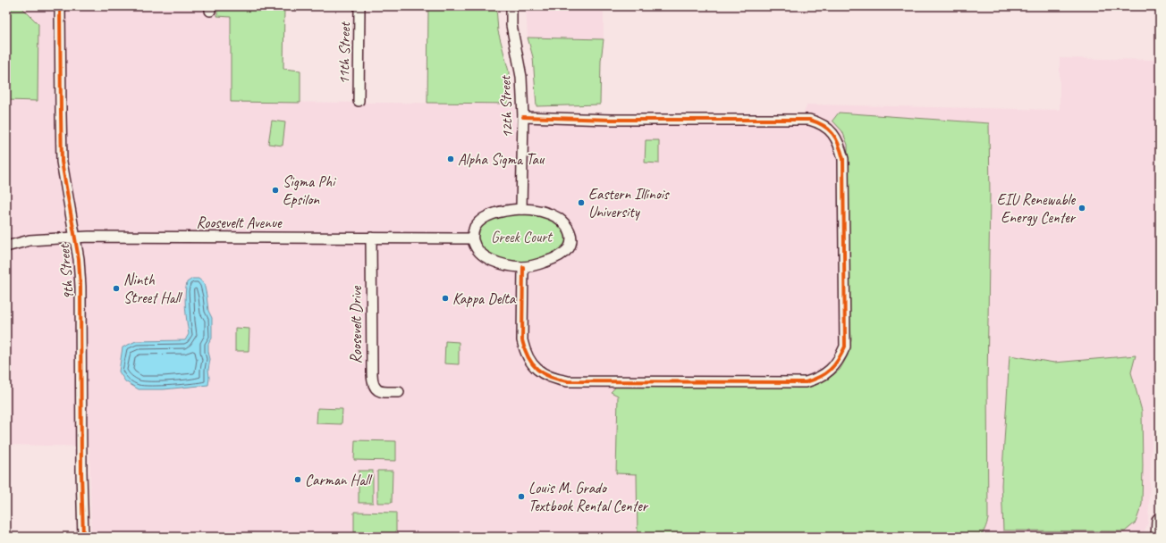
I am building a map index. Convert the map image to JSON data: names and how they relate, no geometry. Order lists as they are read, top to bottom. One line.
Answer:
{"streets":{"street":["11th Street","12th Street","Roosevelt Avenue","9th Street","Roosevelt Drive"]},"crossings":[["12th Street","Roosevelt Avenue"],["Roosevelt Avenue","9th Street"],["Roosevelt Avenue","Roosevelt Drive"]],"parks":["Greek Court"],"places":["Alpha Sigma Tau","Sigma Phi Epsilon","Eastern Illinois University","EIU Renewable Energy Center","Ninth Street Hall","Kappa Delta","Carman Hall","Louis M. Grado Textbook Rental Center"]}
